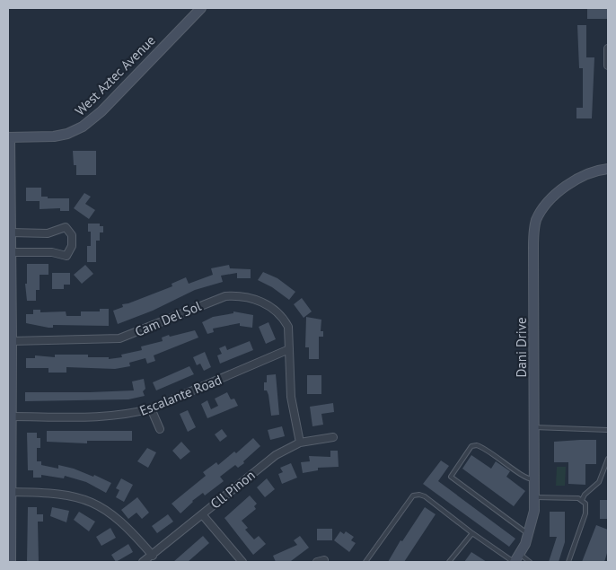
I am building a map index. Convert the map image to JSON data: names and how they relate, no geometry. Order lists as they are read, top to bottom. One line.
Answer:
{"streets":{"street":["West Aztec Avenue","Cam Del Sol","Dani Drive","Escalante Road","Cll Pinon"]},"crossings":[["Cam Del Sol","Escalante Road"],["Cam Del Sol","Cll Pinon"]]}
